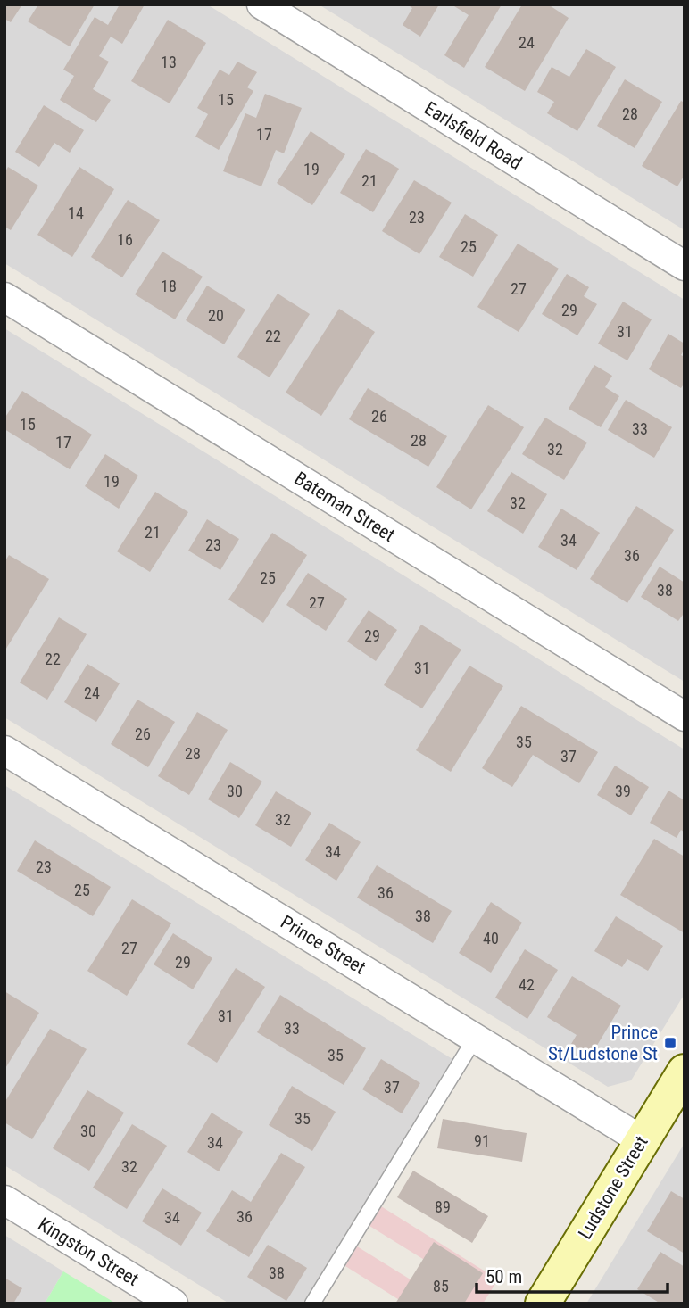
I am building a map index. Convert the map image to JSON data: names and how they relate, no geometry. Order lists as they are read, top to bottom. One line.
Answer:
{"streets":{"street":["Earlsfield Road","Bateman Street","Prince Street","Ludstone Street","Kingston Street"]},"crossings":[["Prince Street","Ludstone Street"]],"places":{"transit":["Prince St/Ludstone St"]},"house_numbers":["24","13","15","28","17","19","21","14","23","16","25","18","27","29","20","31","22","26","15","33","28","17","32","19","32","21","34","23","36","25","38","27","29","22","31","24","26","35","28","37","30","39","32","34","23","25","36","38","40","27","29","42","31","33","35","37","35","30","91","34","32","89","36","34","38","85"],"scale_bar":"50 m"}
